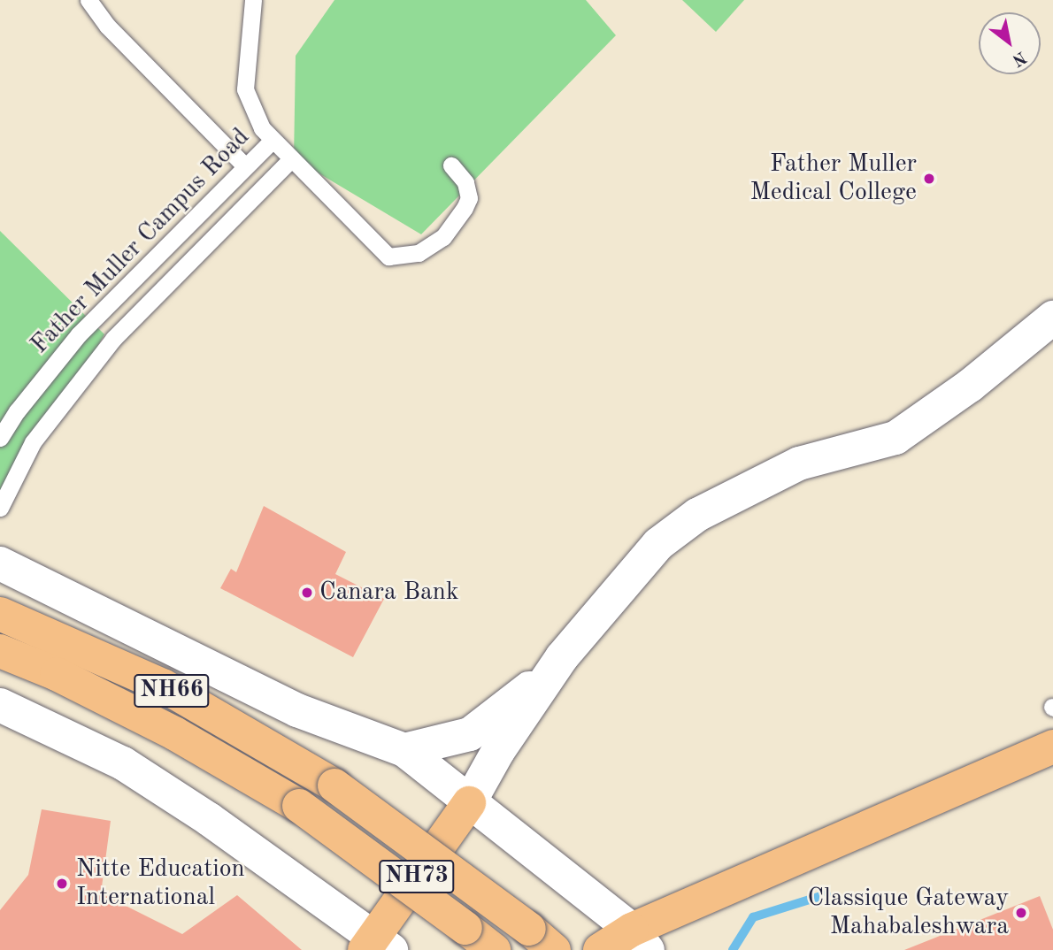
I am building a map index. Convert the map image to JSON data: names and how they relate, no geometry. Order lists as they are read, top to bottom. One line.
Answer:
{"streets":{"main road":["NH66","NH73"],"lane":["Father Muller Campus Road"]},"places":["Father Muller Medical College","Canara Bank","Nitte Education International","Classique Gateway Mahabaleshwara"],"north":"bottom right"}
